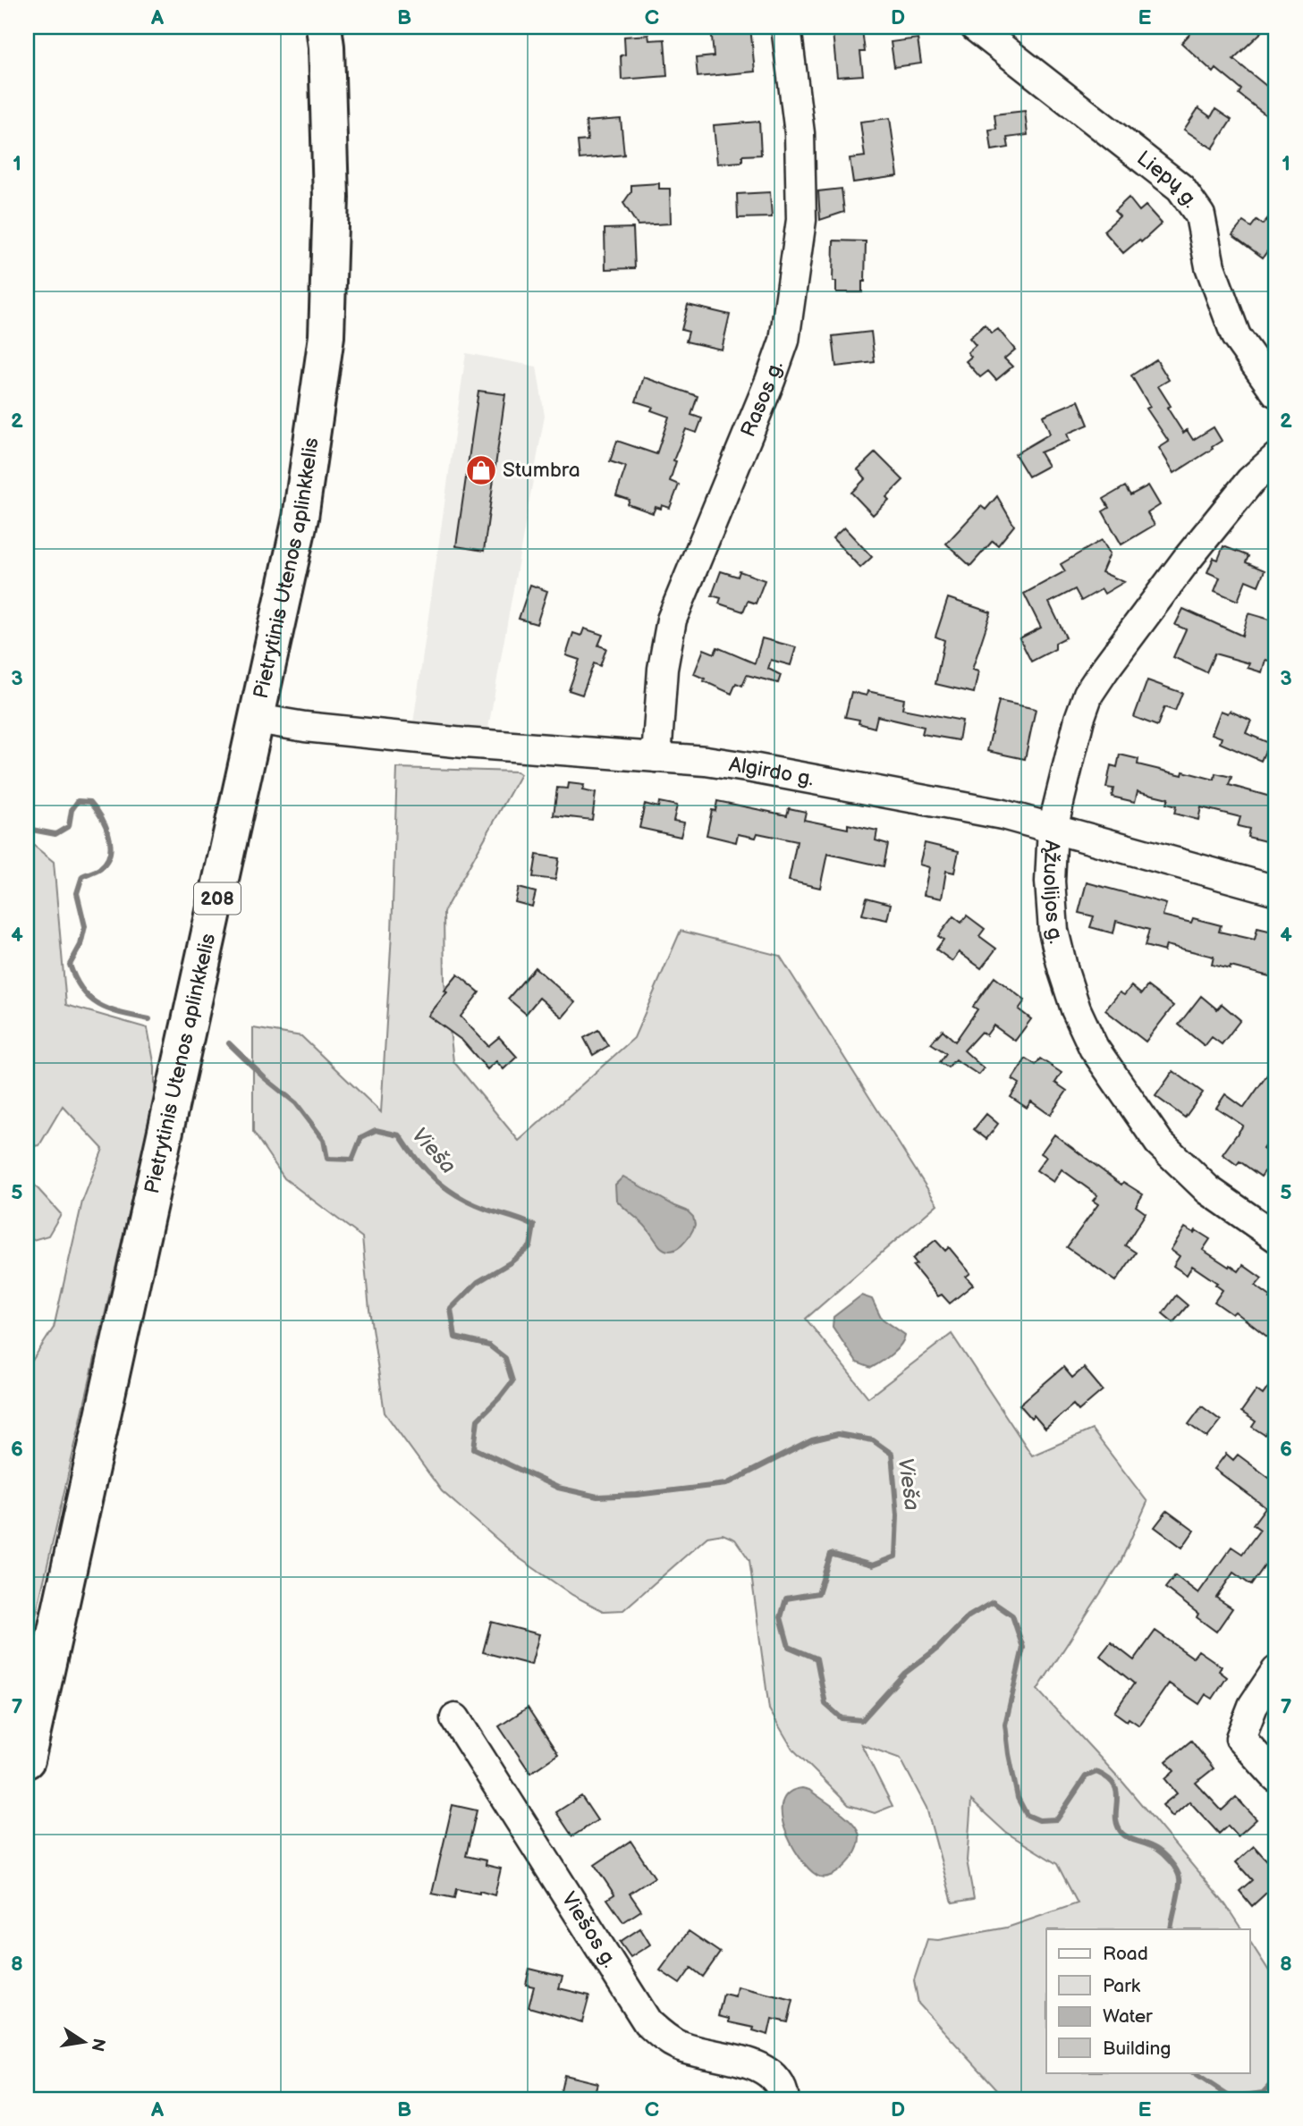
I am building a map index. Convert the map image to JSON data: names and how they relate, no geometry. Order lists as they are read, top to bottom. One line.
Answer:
{"streets":{"highway":["Pietrytinis Utenos aplinkkelis","208"],"street":["Liepų g.","Rasos g.","Algirdo g.","Ąžuolijos g.","Viešos g."]},"crossings":[["Rasos g.","Algirdo g."],["Pietrytinis Utenos aplinkkelis","Algirdo g."],["Algirdo g.","Ąžuolijos g."]],"water":["Vieša"],"places":{"shop":["Stumbra"]},"legend":["Road","Park","Water","Building"],"north":"right","grid":{"columns":["A","B","C","D","E"],"rows":["1","2","3","4","5","6","7","8"]}}
